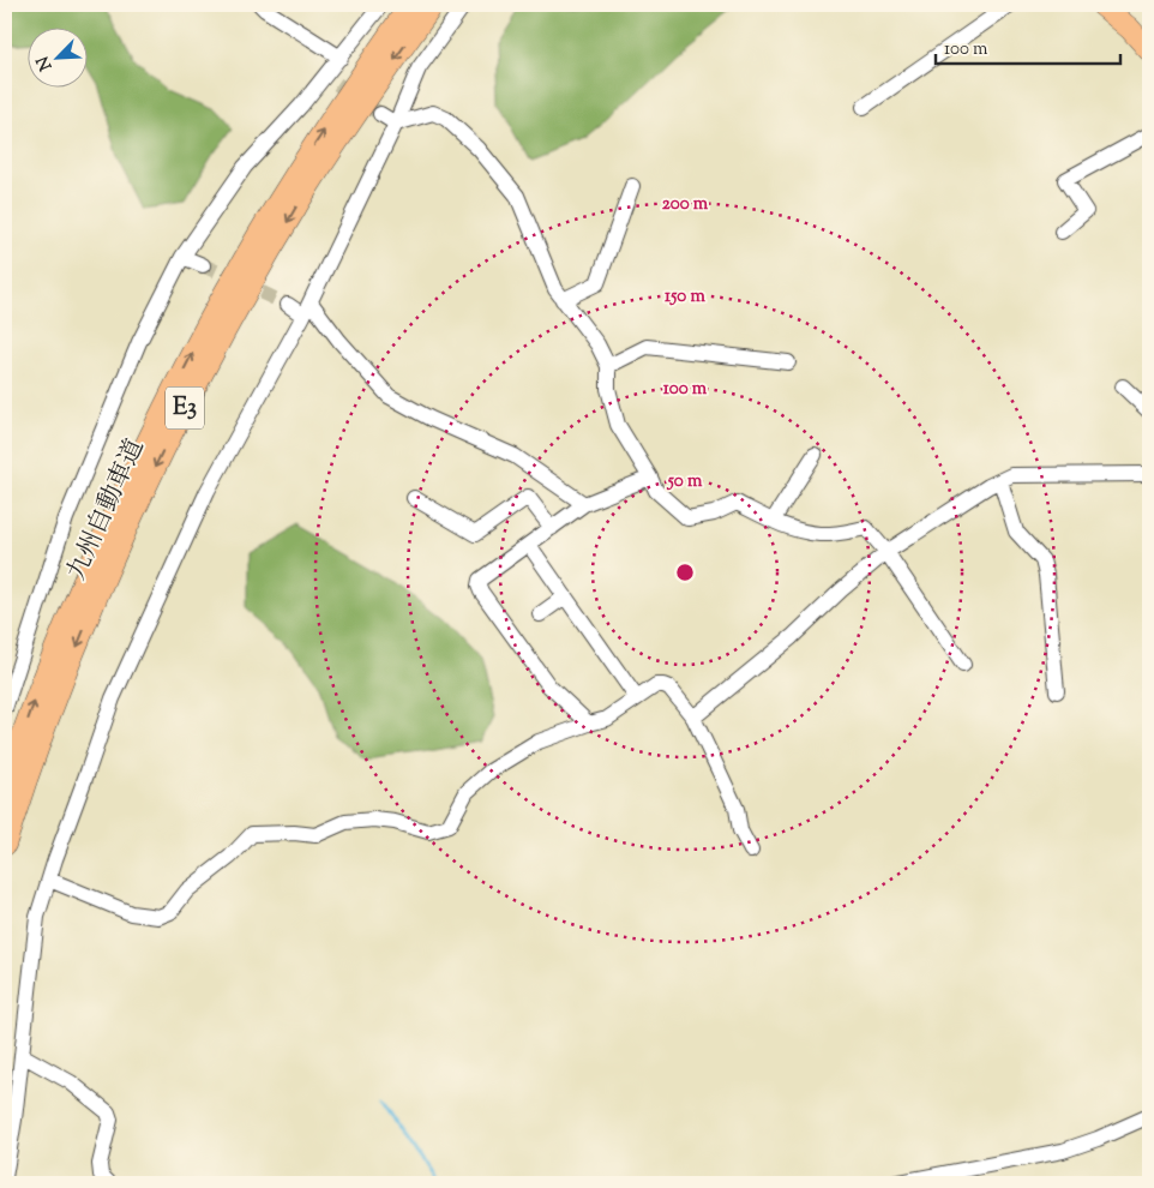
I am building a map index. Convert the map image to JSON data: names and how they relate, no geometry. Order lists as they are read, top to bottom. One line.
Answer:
{"streets":{"highway":["E3","九州自動車道"]},"scale_bar":"100 m","north":"bottom left","rings":["200 m","150 m","100 m","50 m"]}
